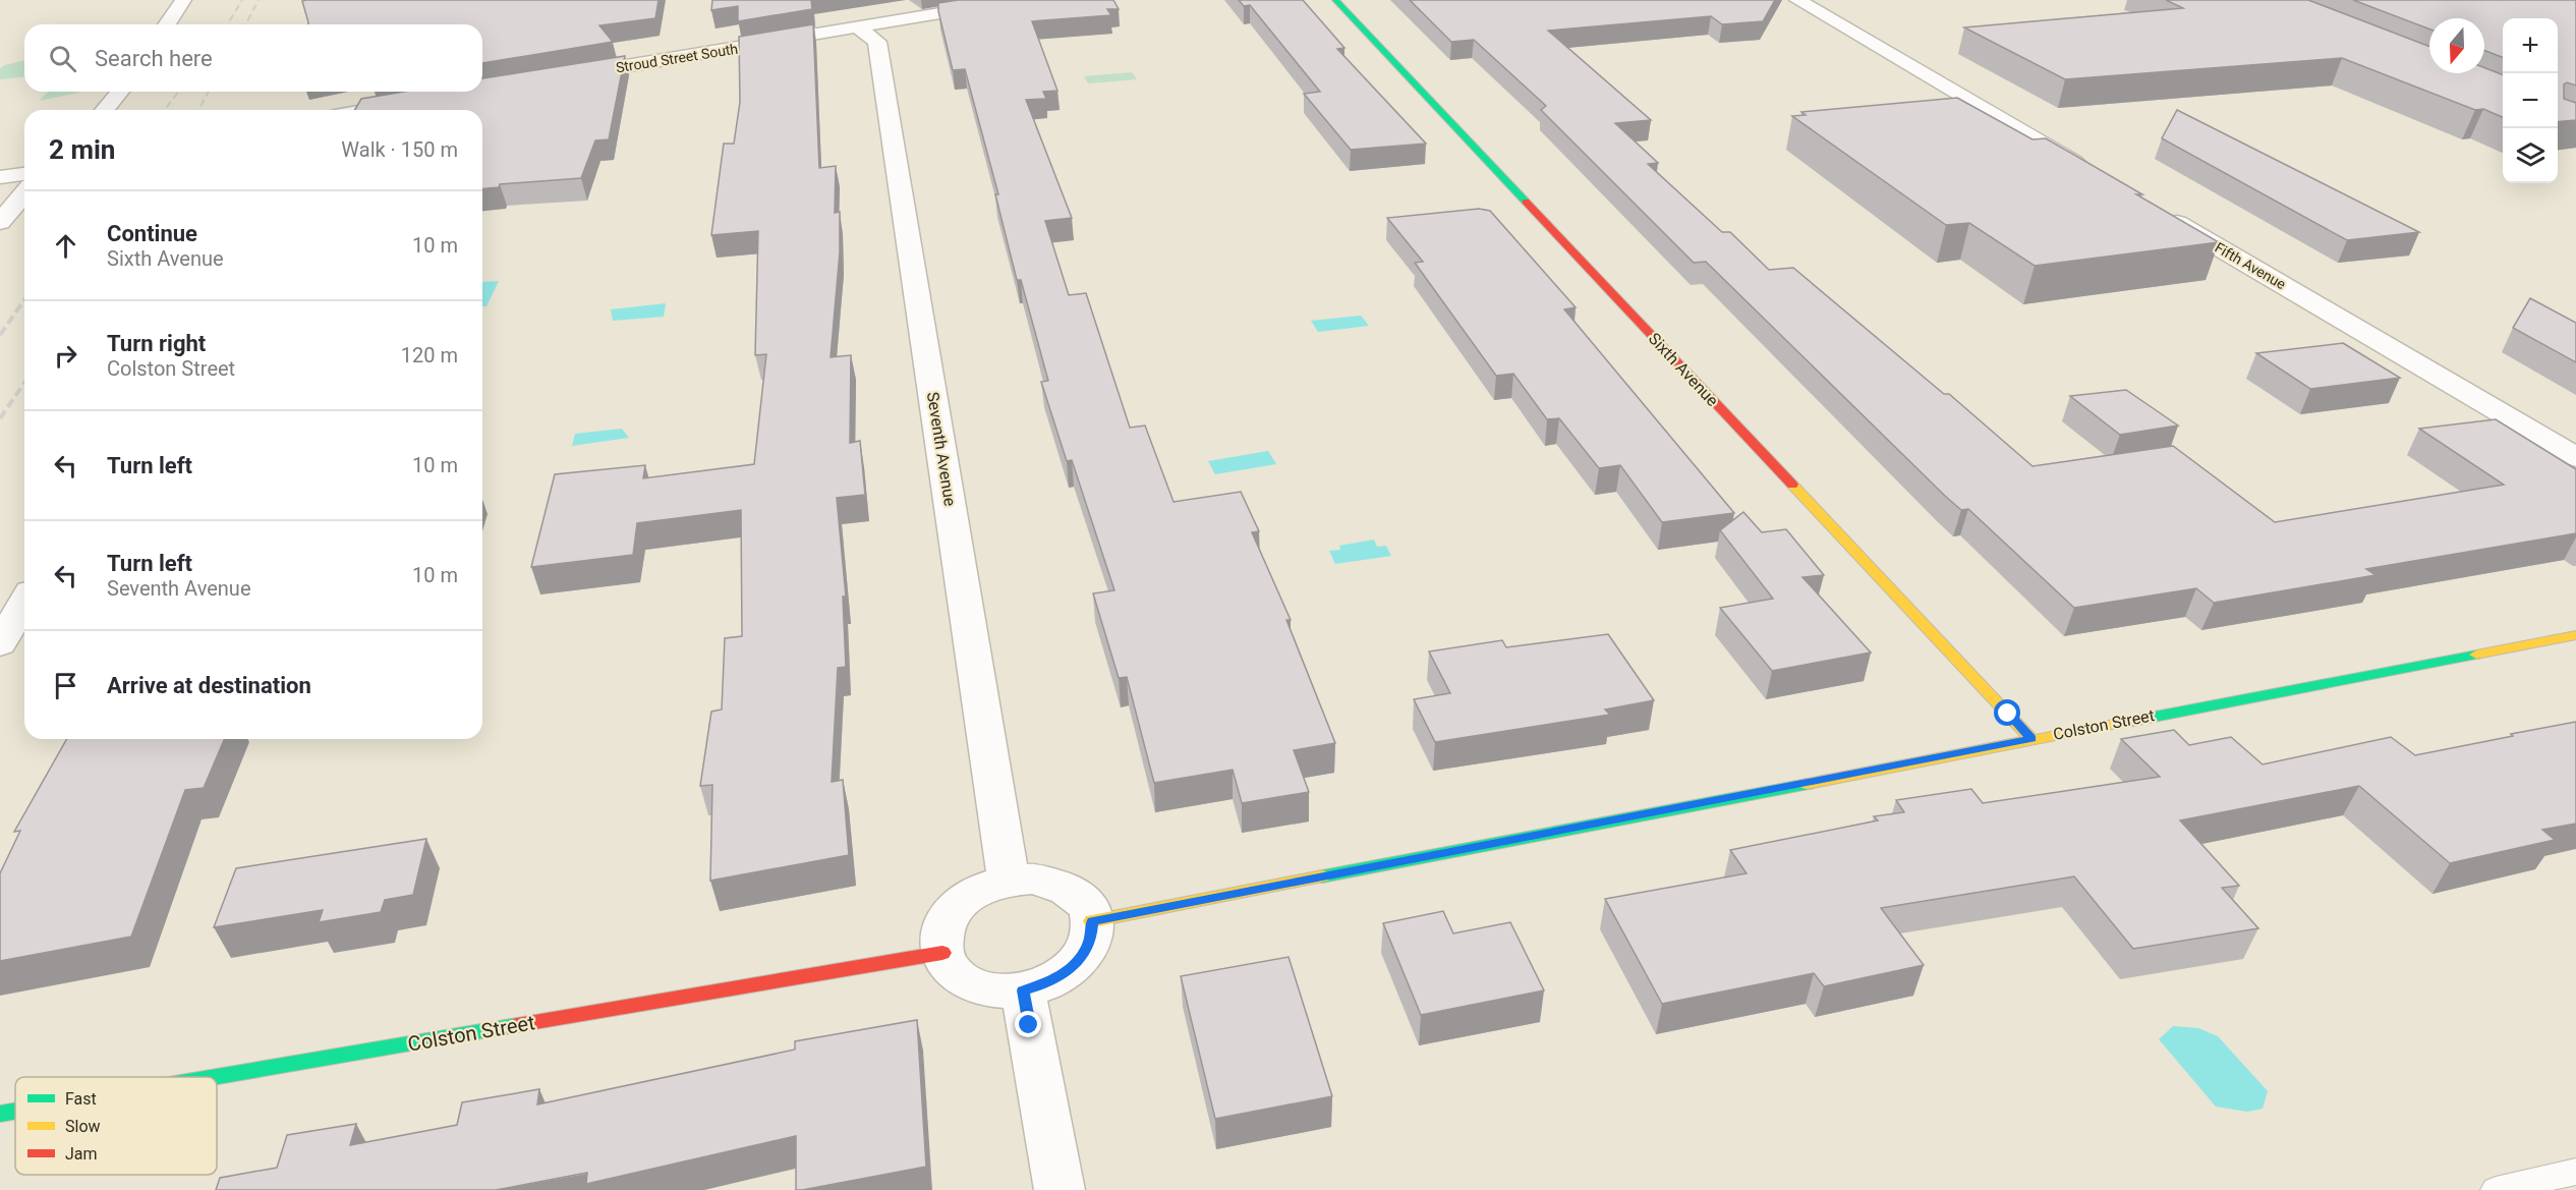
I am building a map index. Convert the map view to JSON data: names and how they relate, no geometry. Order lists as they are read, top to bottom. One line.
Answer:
{"streets":{"street":["Stroud Street South","Fifth Avenue","Sixth Avenue","Seventh Avenue","Colston Street"]},"crossings":[["Stroud Street South","Seventh Avenue"],["Sixth Avenue","Colston Street"],["Seventh Avenue","Colston Street"]],"legend":["Fast","Slow","Jam"],"north":"bottom","page":{"map_buttons":["+","−"],"search":"Search here","heading":["2 min","Walk · 150 m"],"list":[["Continue","Sixth Avenue","10 m"],["Turn right","Colston Street","120 m"],["Turn left","10 m"],["Turn left","Seventh Avenue","10 m"],"Arrive at destination"]}}
